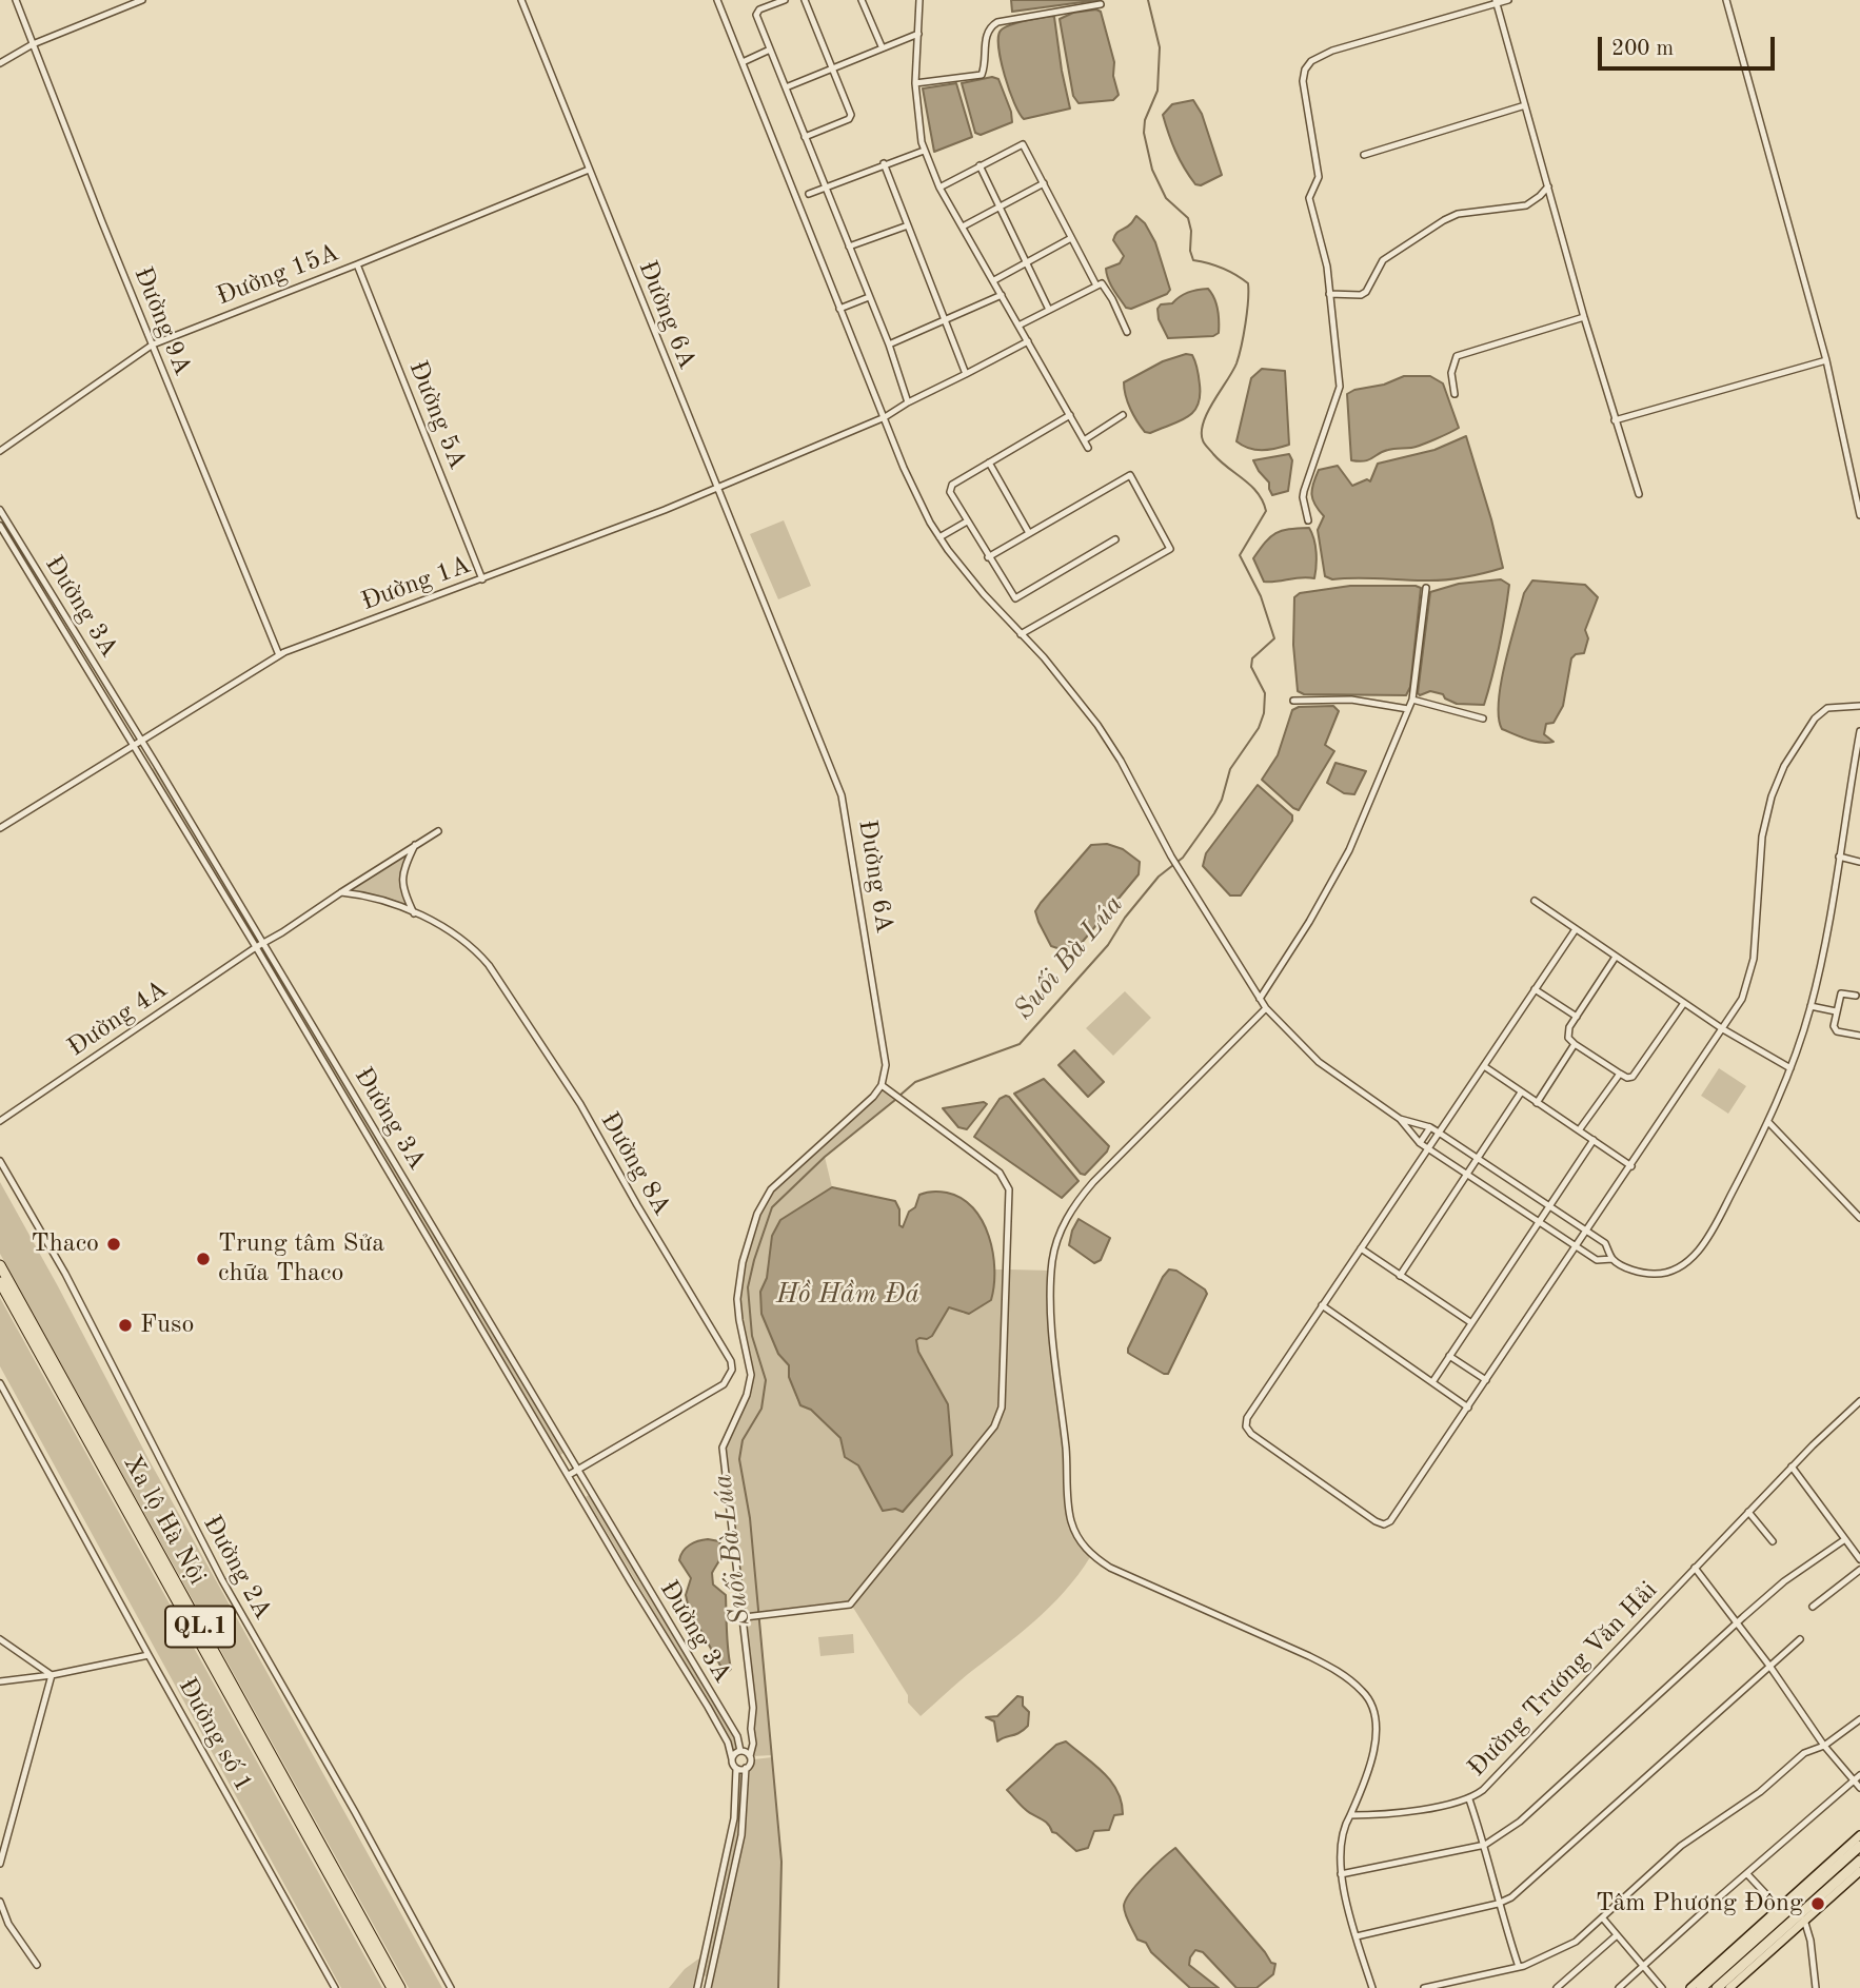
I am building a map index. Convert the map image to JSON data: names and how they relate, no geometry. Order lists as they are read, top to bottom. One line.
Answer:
{"streets":{"highway":["Xa lộ Hà Nội","QL.1"],"street":["Đường 15A","Đường 6A","Đường 9A","Đường 5A","Đường 1A","Đường 3A","Đường 4A","Đường 8A","Đường 2A","Đường Trương Văn Hải","Đường số 1"]},"crossings":[["Đường 15A","Đường 6A"],["Đường 15A","Đường 9A"],["Đường 15A","Đường 5A"],["Đường 6A","Đường 1A"],["Đường 9A","Đường 1A"],["Đường 5A","Đường 1A"],["Đường 1A","Đường 3A"],["Đường 3A","Đường 4A"],["Đường 3A","Đường 8A"]],"water":["Suối Bà Lúa","Hồ Hầm Đá"],"places":["Thaco","Trung tâm Sửa chữa Thaco","Fuso","Tâm Phương Đông"],"scale_bar":"200 m"}
